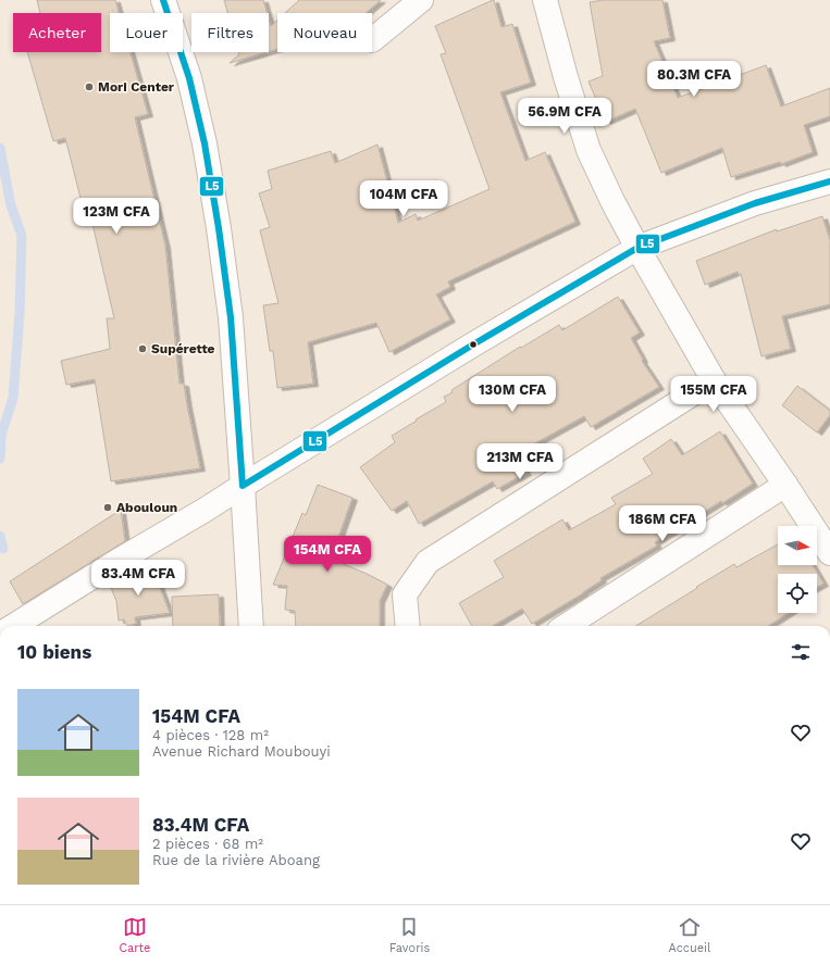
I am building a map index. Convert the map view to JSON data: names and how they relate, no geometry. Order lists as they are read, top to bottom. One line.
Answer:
{"places":["Mori Center","Supérette","Abouloun"],"lines":["transit line L5"],"north":"right","page":{"chip":["Acheter","Louer","Filtres","Nouveau"],"price":["80.3M CFA","56.9M CFA","104M CFA","123M CFA","130M CFA","155M CFA","213M CFA","186M CFA","154M CFA","83.4M CFA"],"heading":"10 biens","list":[{"name":"154M CFA","note":"4 pièces · 128 m² · Avenue Richard Moubouyi"},{"name":"83.4M CFA","note":"2 pièces · 68 m² · Rue de la rivière Aboang"}],"tabs":["Carte","Favoris","Accueil"]}}
